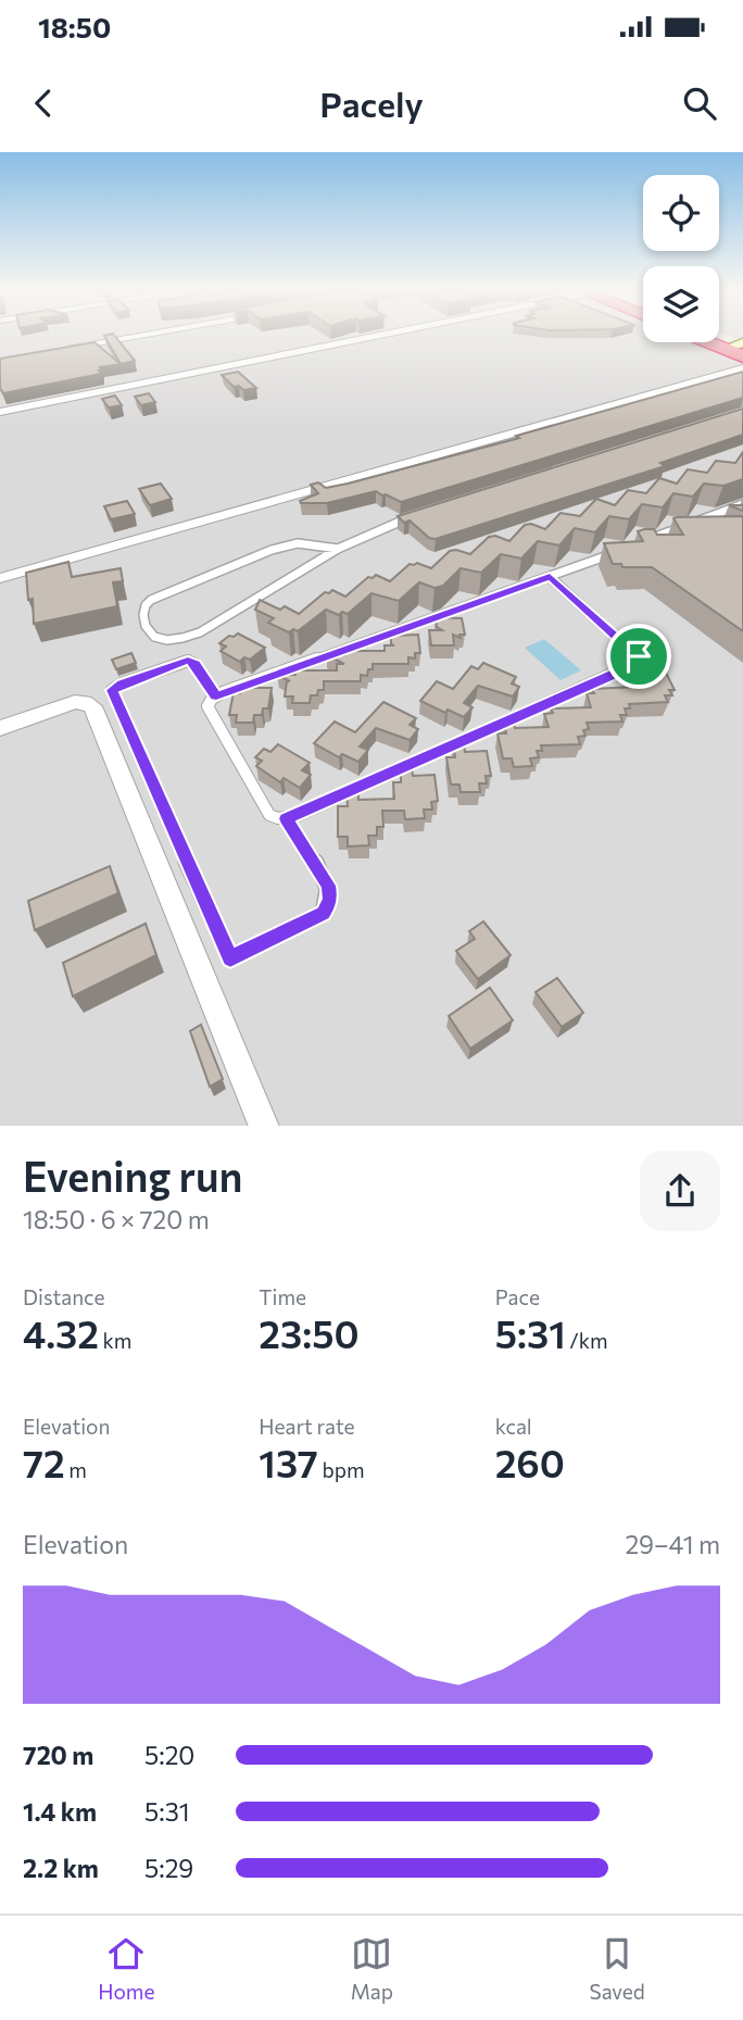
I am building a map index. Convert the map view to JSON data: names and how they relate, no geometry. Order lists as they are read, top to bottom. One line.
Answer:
{"page":{"status":"18:50","header":"Pacely","heading":["Evening run","18:50 · 6 × 720 m"],"stats":[["Distance","4.32 km"],["Time","23:50"],["Pace","5:31 /km"],["Elevation","72 m"],["Heart rate","137 bpm"],["kcal","260"]],"chart":["Elevation","29–41 m"],"list":[{"name":"720 m","note":"5:20"},{"name":"1.4 km","note":"5:31"},{"name":"2.2 km","note":"5:29"}],"tabs":["Home","Map","Saved"]}}
